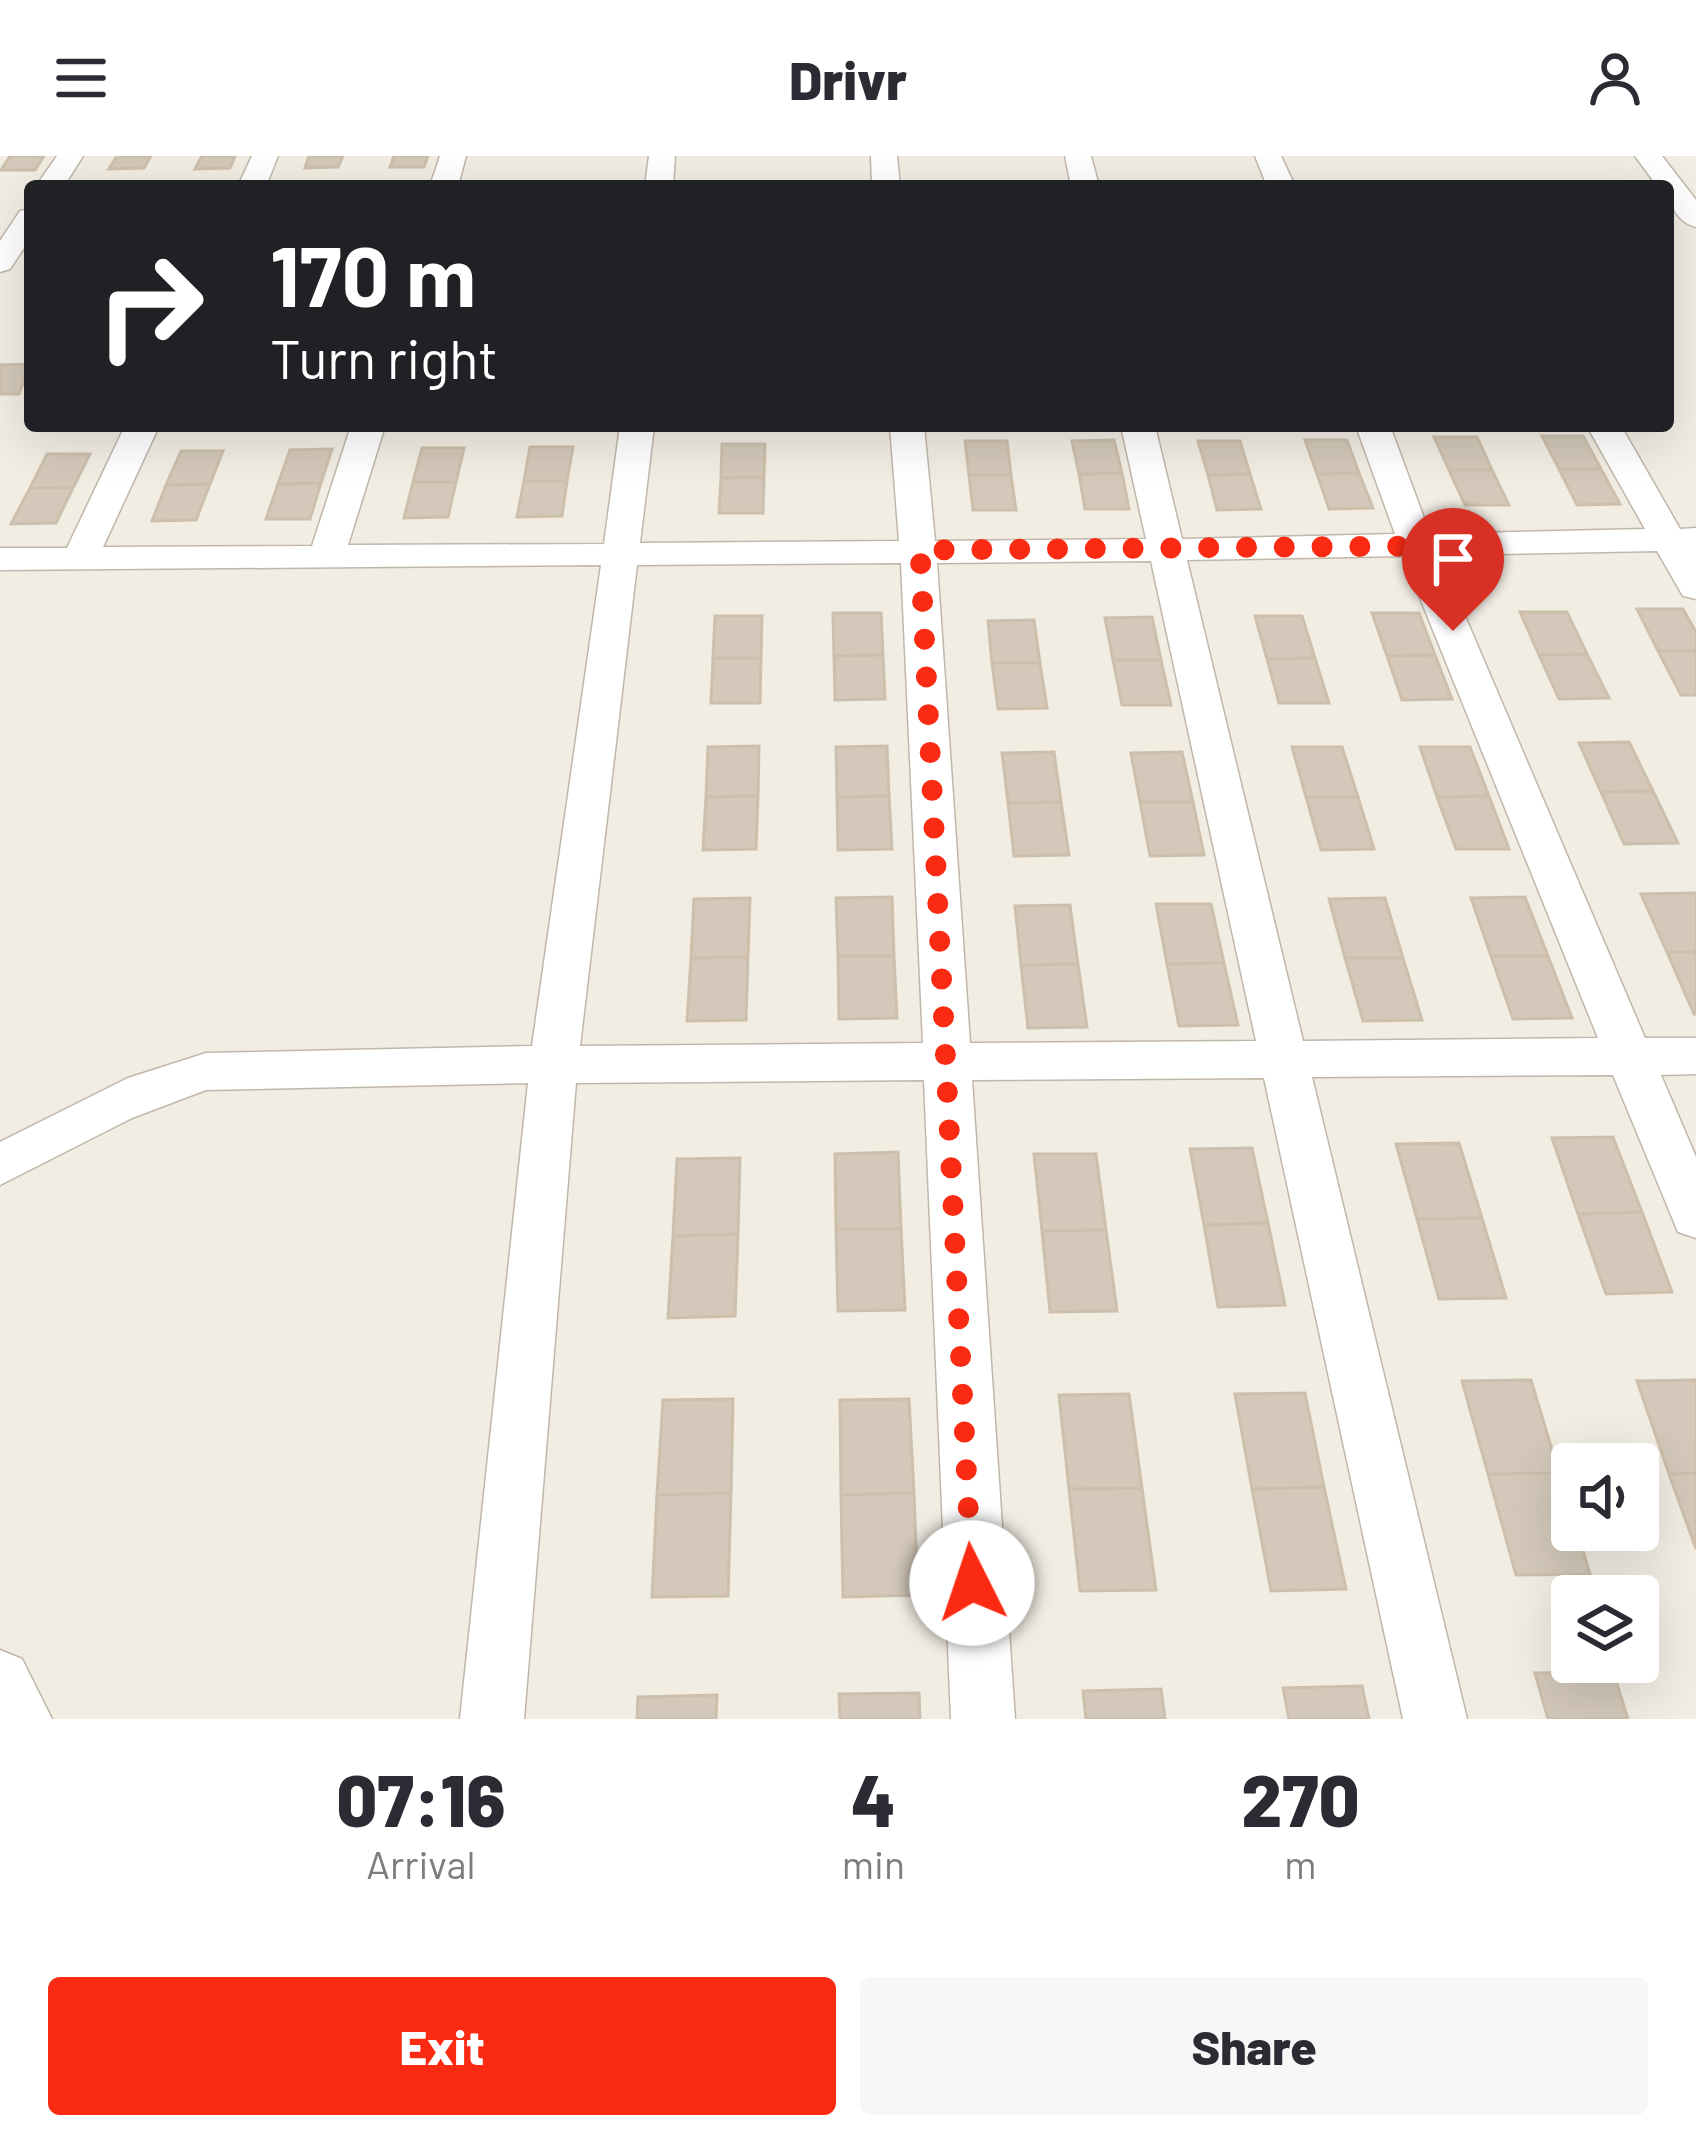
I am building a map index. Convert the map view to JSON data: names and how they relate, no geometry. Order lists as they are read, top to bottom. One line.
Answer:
{"page":{"header":"Drivr","turn":["170 m","Turn right"],"eta":["07:16","Arrival","4","min","270","m"],"buttons":["Exit","Share"]}}
